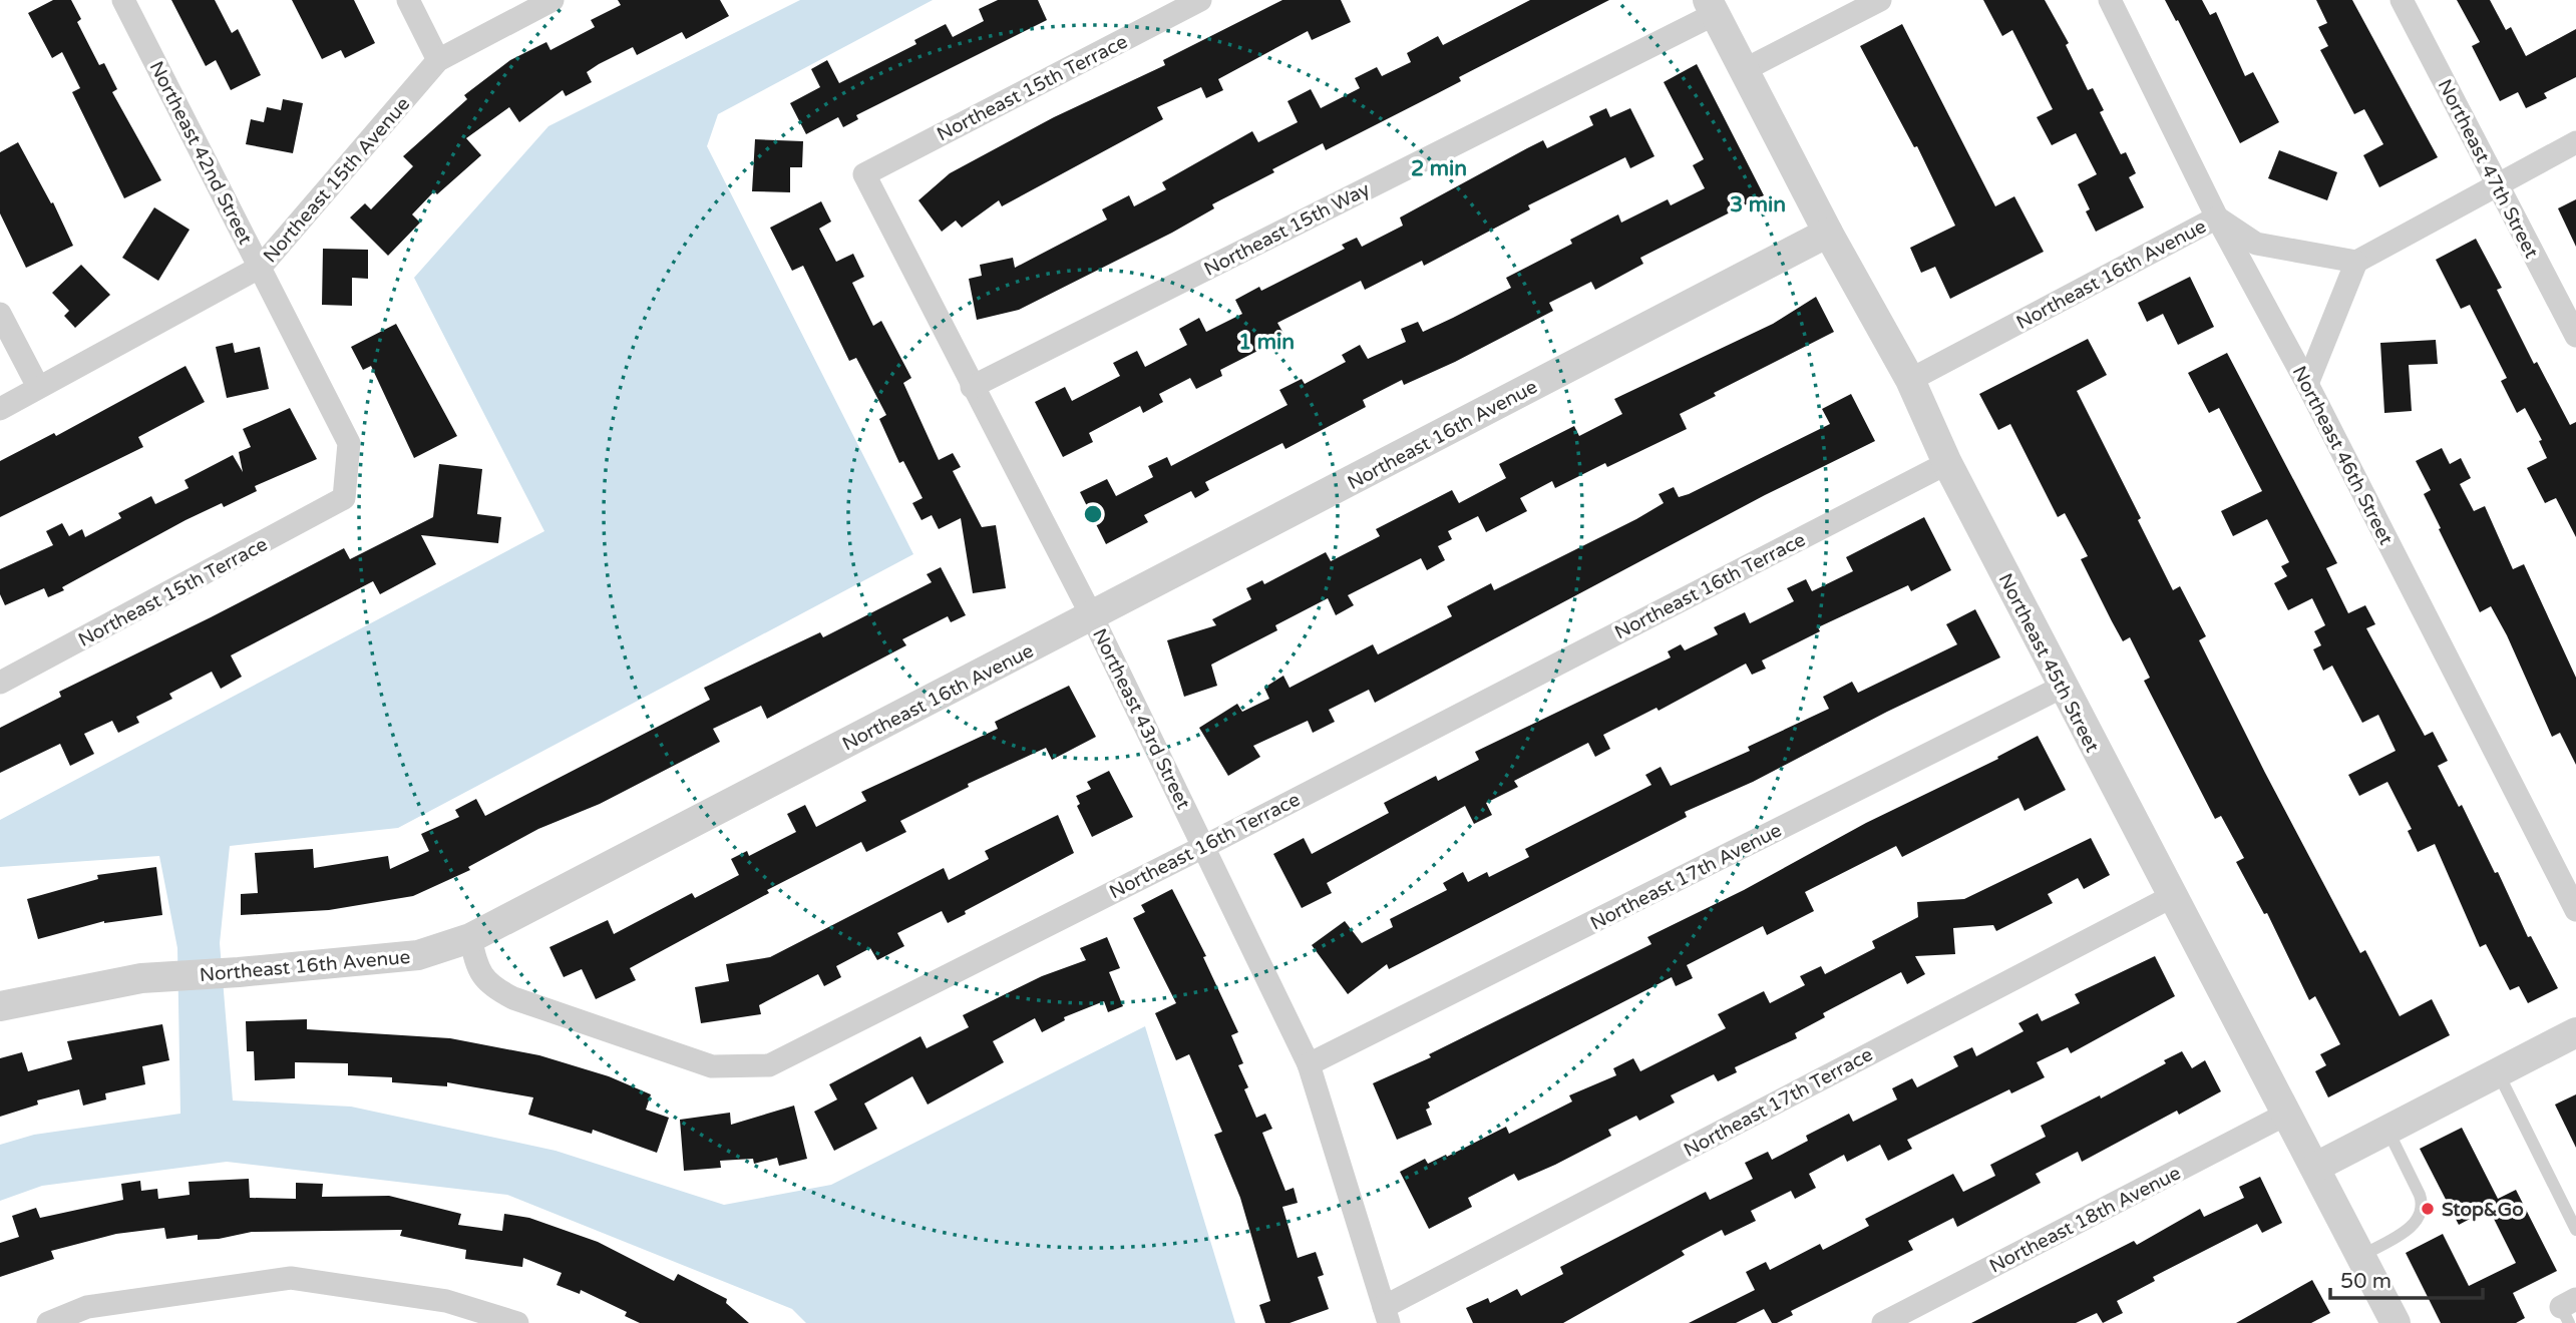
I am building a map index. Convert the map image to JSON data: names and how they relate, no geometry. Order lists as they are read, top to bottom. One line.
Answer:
{"streets":{"street":["Northeast 15th Terrace","Northeast 42nd Street","Northeast 47th Street","Northeast 15th Avenue","Northeast 15th Way","Northeast 16th Avenue","Northeast 46th Street","Northeast 16th Terrace","Northeast 45th Street","Northeast 43rd Street","Northeast 17th Avenue","Northeast 17th Terrace","Northeast 18th Avenue"]},"crossings":[["Northeast 15th Terrace","Northeast 42nd Street"],["Northeast 15th Terrace","Northeast 43rd Street"],["Northeast 42nd Street","Northeast 15th Avenue"],["Northeast 15th Way","Northeast 45th Street"],["Northeast 15th Way","Northeast 43rd Street"],["Northeast 16th Avenue","Northeast 46th Street"],["Northeast 16th Avenue","Northeast 16th Terrace"],["Northeast 16th Avenue","Northeast 45th Street"],["Northeast 16th Avenue","Northeast 43rd Street"],["Northeast 16th Terrace","Northeast 45th Street"],["Northeast 16th Terrace","Northeast 43rd Street"],["Northeast 45th Street","Northeast 17th Avenue"],["Northeast 45th Street","Northeast 17th Terrace"],["Northeast 45th Street","Northeast 18th Avenue"],["Northeast 43rd Street","Northeast 17th Avenue"],["Northeast 43rd Street","Northeast 17th Terrace"]],"places":["Stop&Go"],"scale_bar":"50 m","rings":["2 min","3 min","1 min"]}
